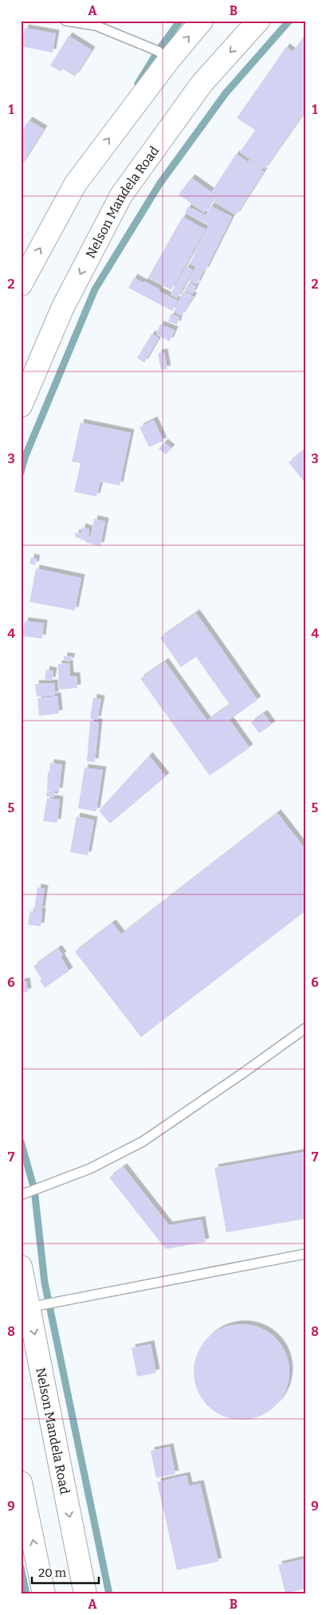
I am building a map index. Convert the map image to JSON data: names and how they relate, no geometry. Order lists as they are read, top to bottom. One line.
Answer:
{"streets":{"main road":["Nelson Mandela Road"]},"scale_bar":"20 m","grid":{"columns":["A","B"],"rows":["1","2","3","4","5","6","7","8","9"]}}
